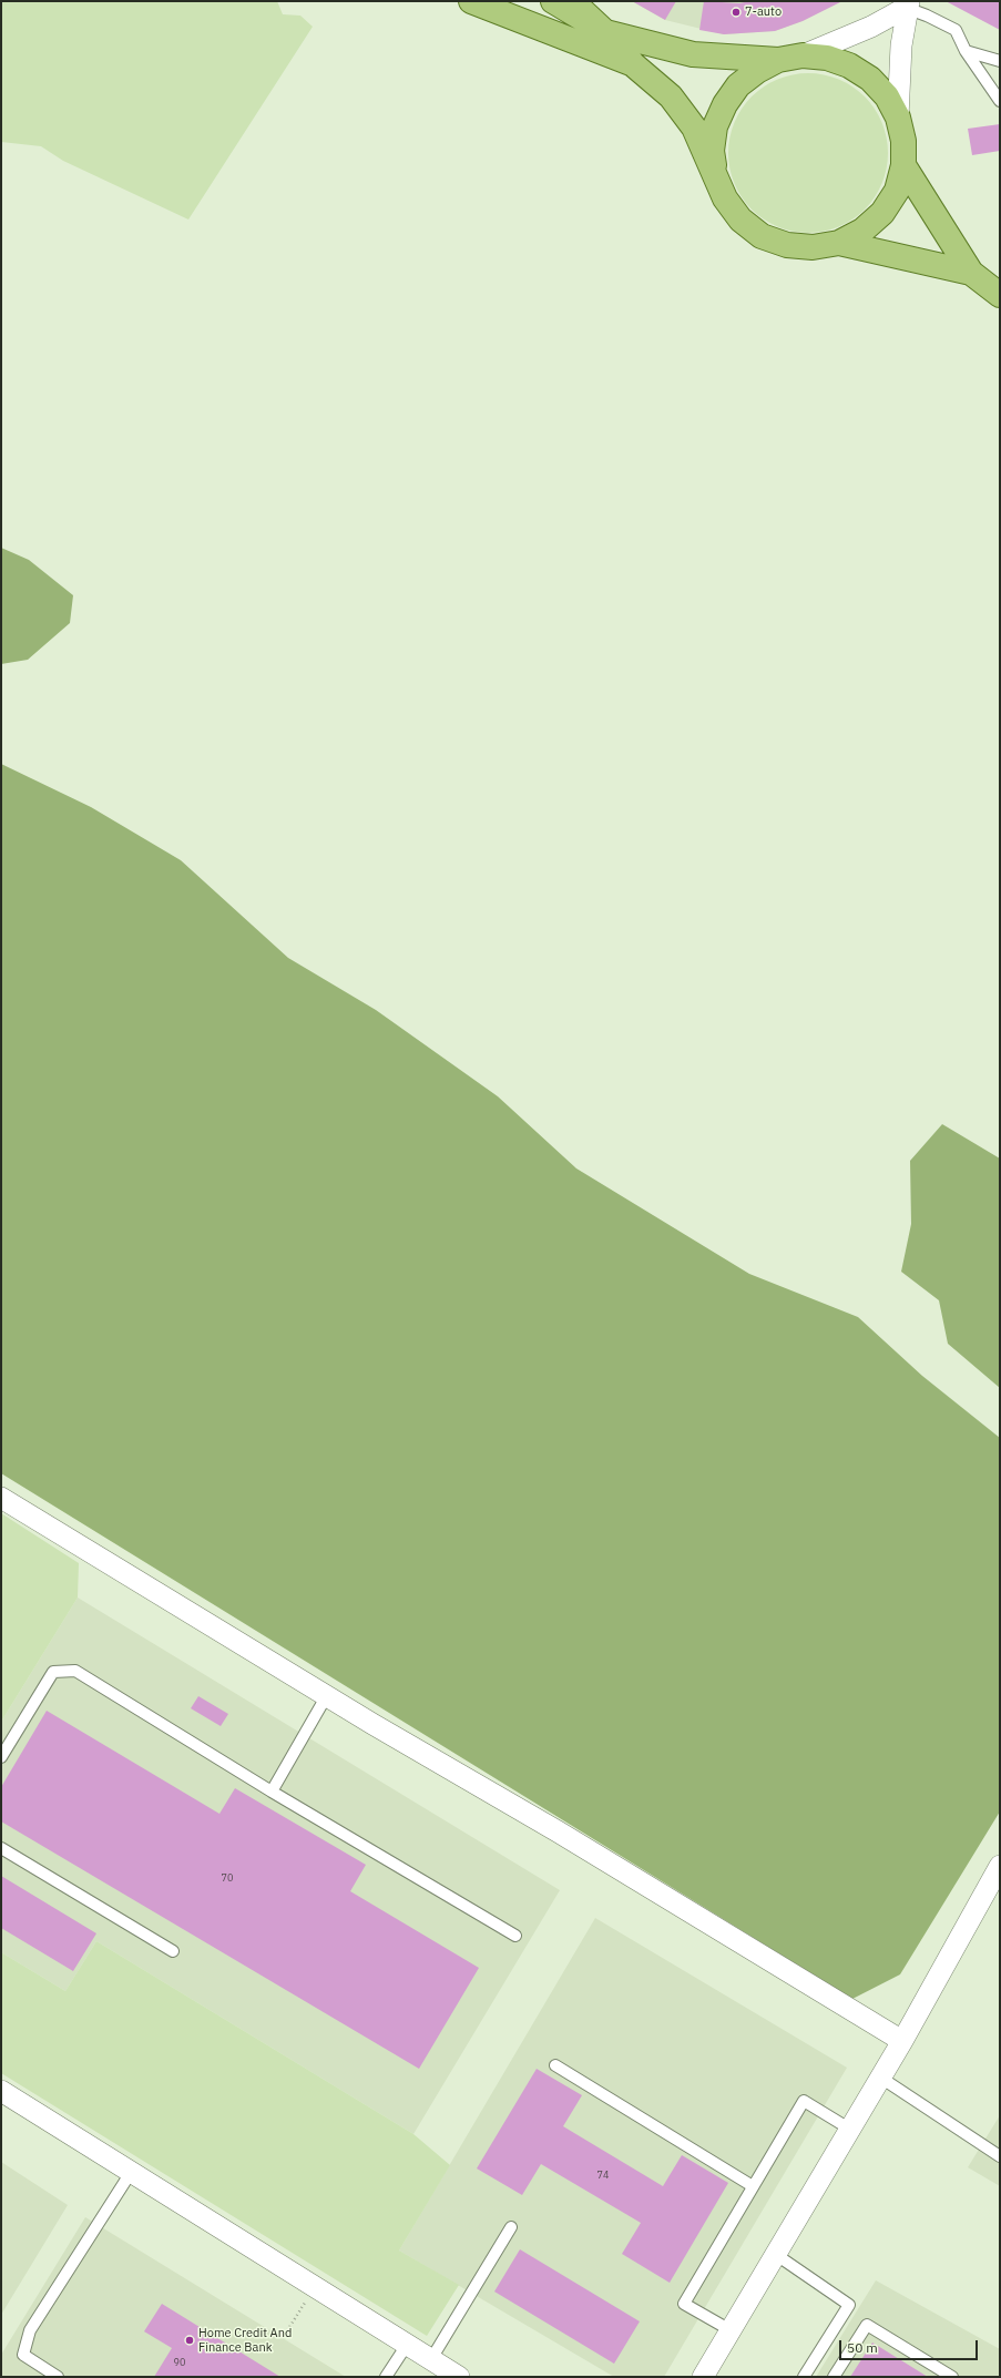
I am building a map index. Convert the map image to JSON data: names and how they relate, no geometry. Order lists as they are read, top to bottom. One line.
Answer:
{"places":["7-auto","Home Credit And Finance Bank"],"house_numbers":["70","74","90"],"scale_bar":"50 m"}
